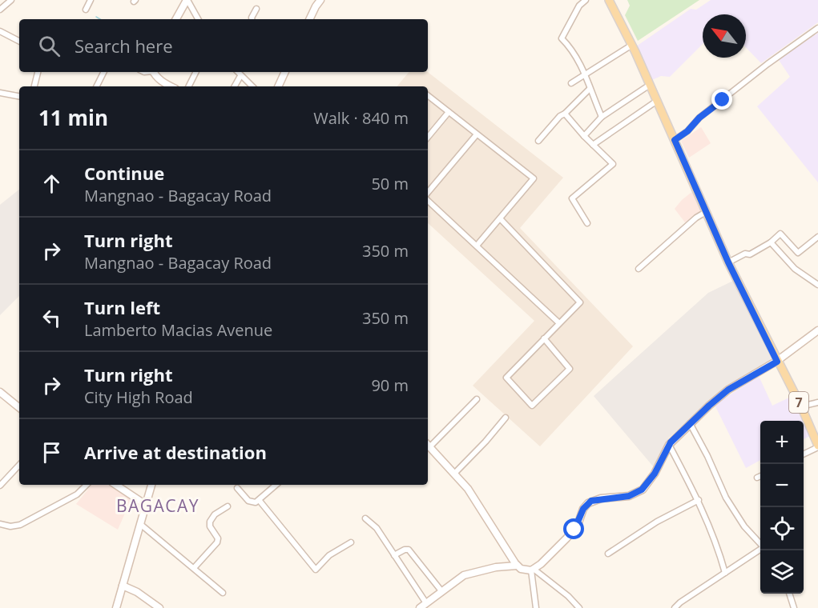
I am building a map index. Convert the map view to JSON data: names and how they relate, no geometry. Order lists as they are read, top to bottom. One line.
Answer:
{"streets":{"main road":["7"]},"districts":["BAGACAY"],"north":"top left","page":{"search":"Search here","heading":["11 min","Walk · 840 m"],"list":[["Continue","Mangnao - Bagacay Road","50 m"],["Turn right","Mangnao - Bagacay Road","350 m"],["Turn left","Lamberto Macias Avenue","350 m"],["Turn right","City High Road","90 m"],"Arrive at destination"],"map_buttons":["+","−"]}}
